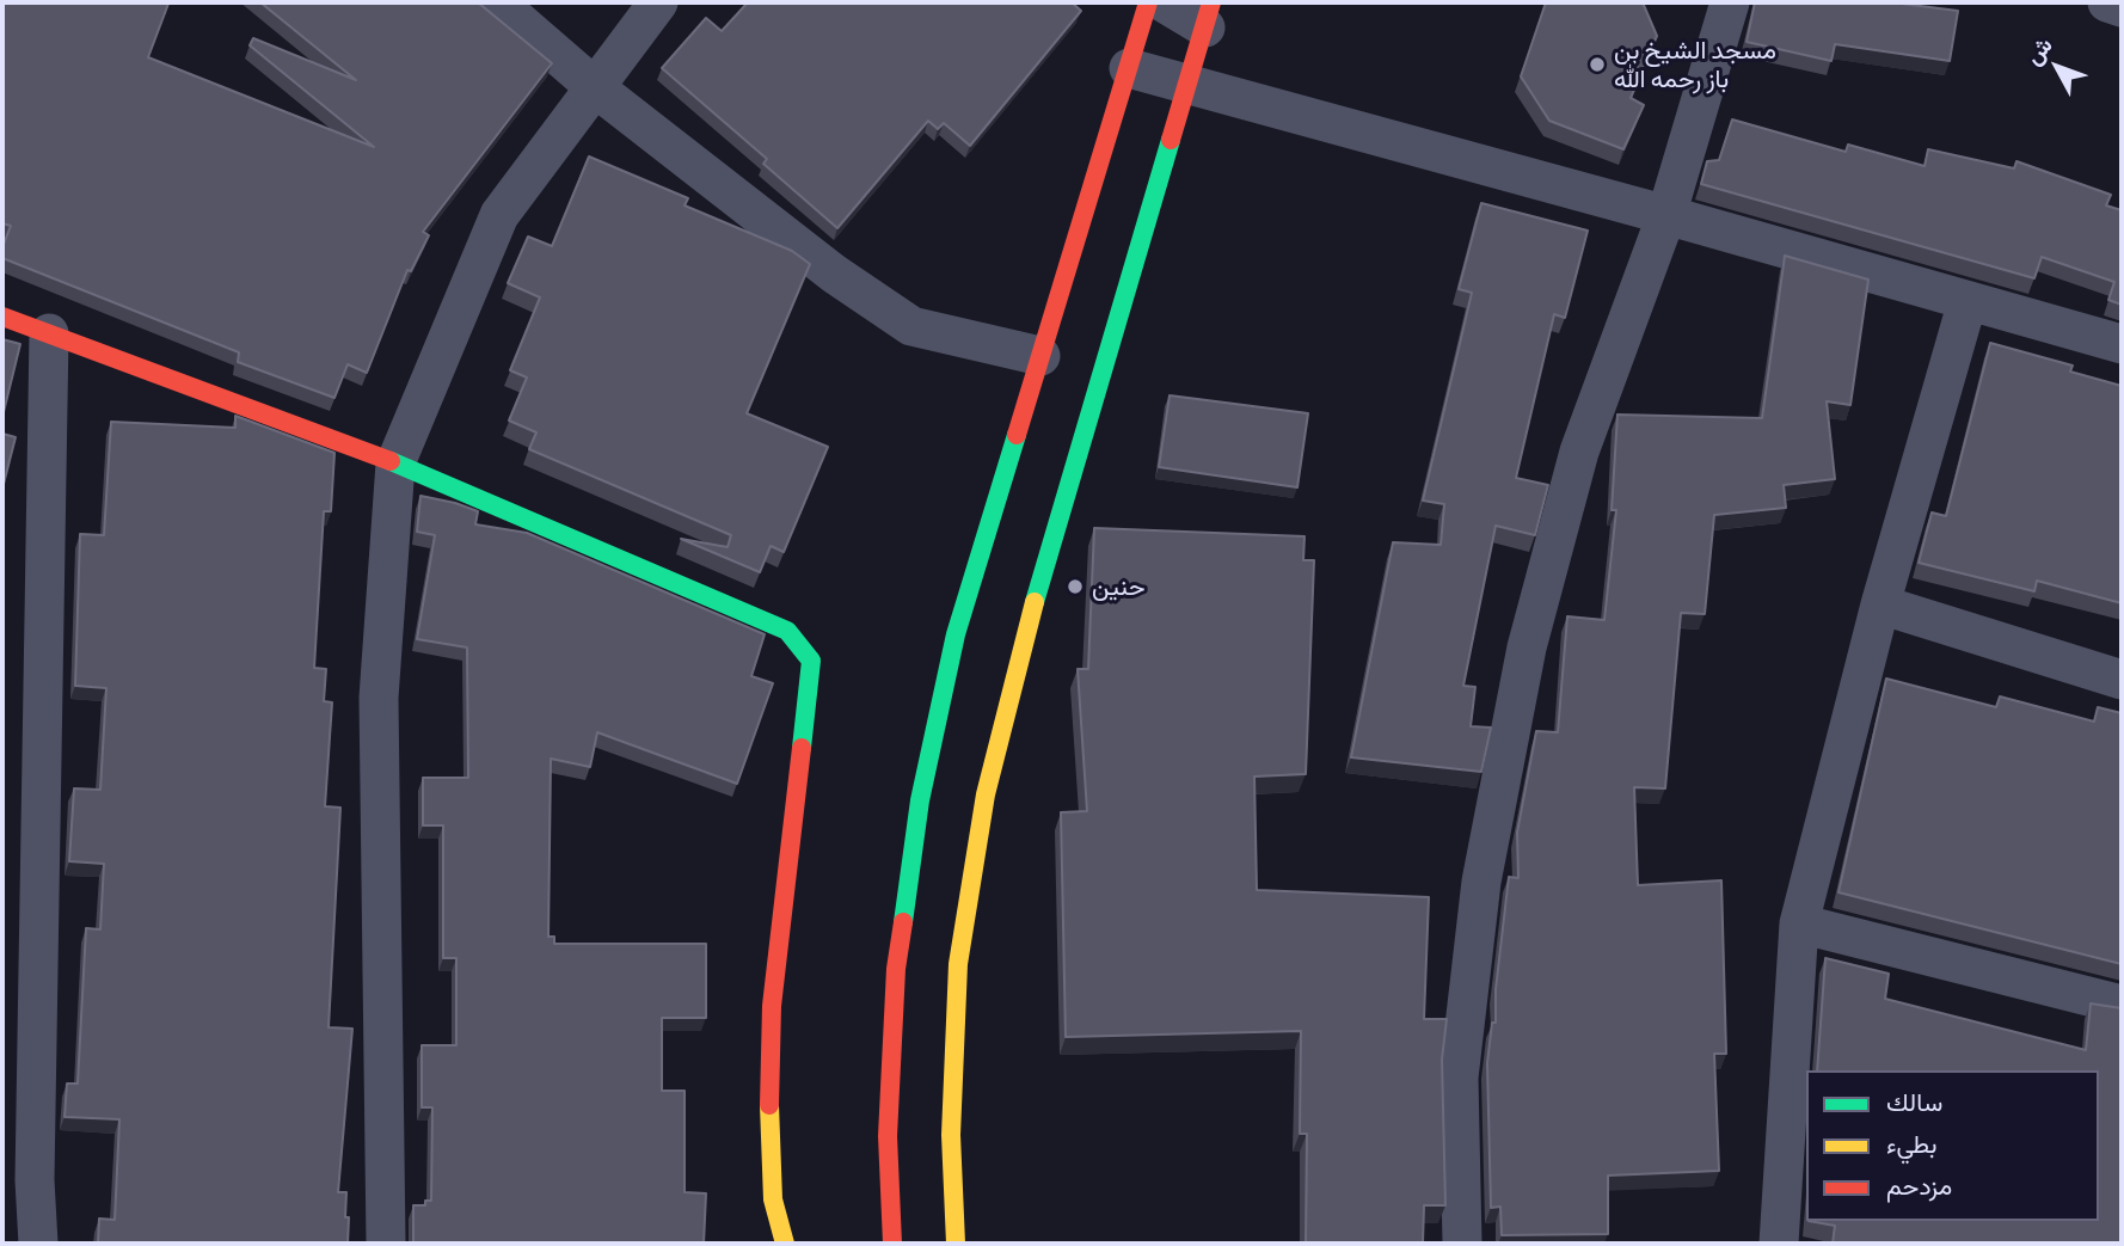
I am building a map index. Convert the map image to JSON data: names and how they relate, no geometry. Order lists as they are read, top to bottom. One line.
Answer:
{"places":["مسجد الشيخ بن باز رحمه الله","حنين"],"legend":["سالك","بطيء","مزدحم"],"north":"top left"}
